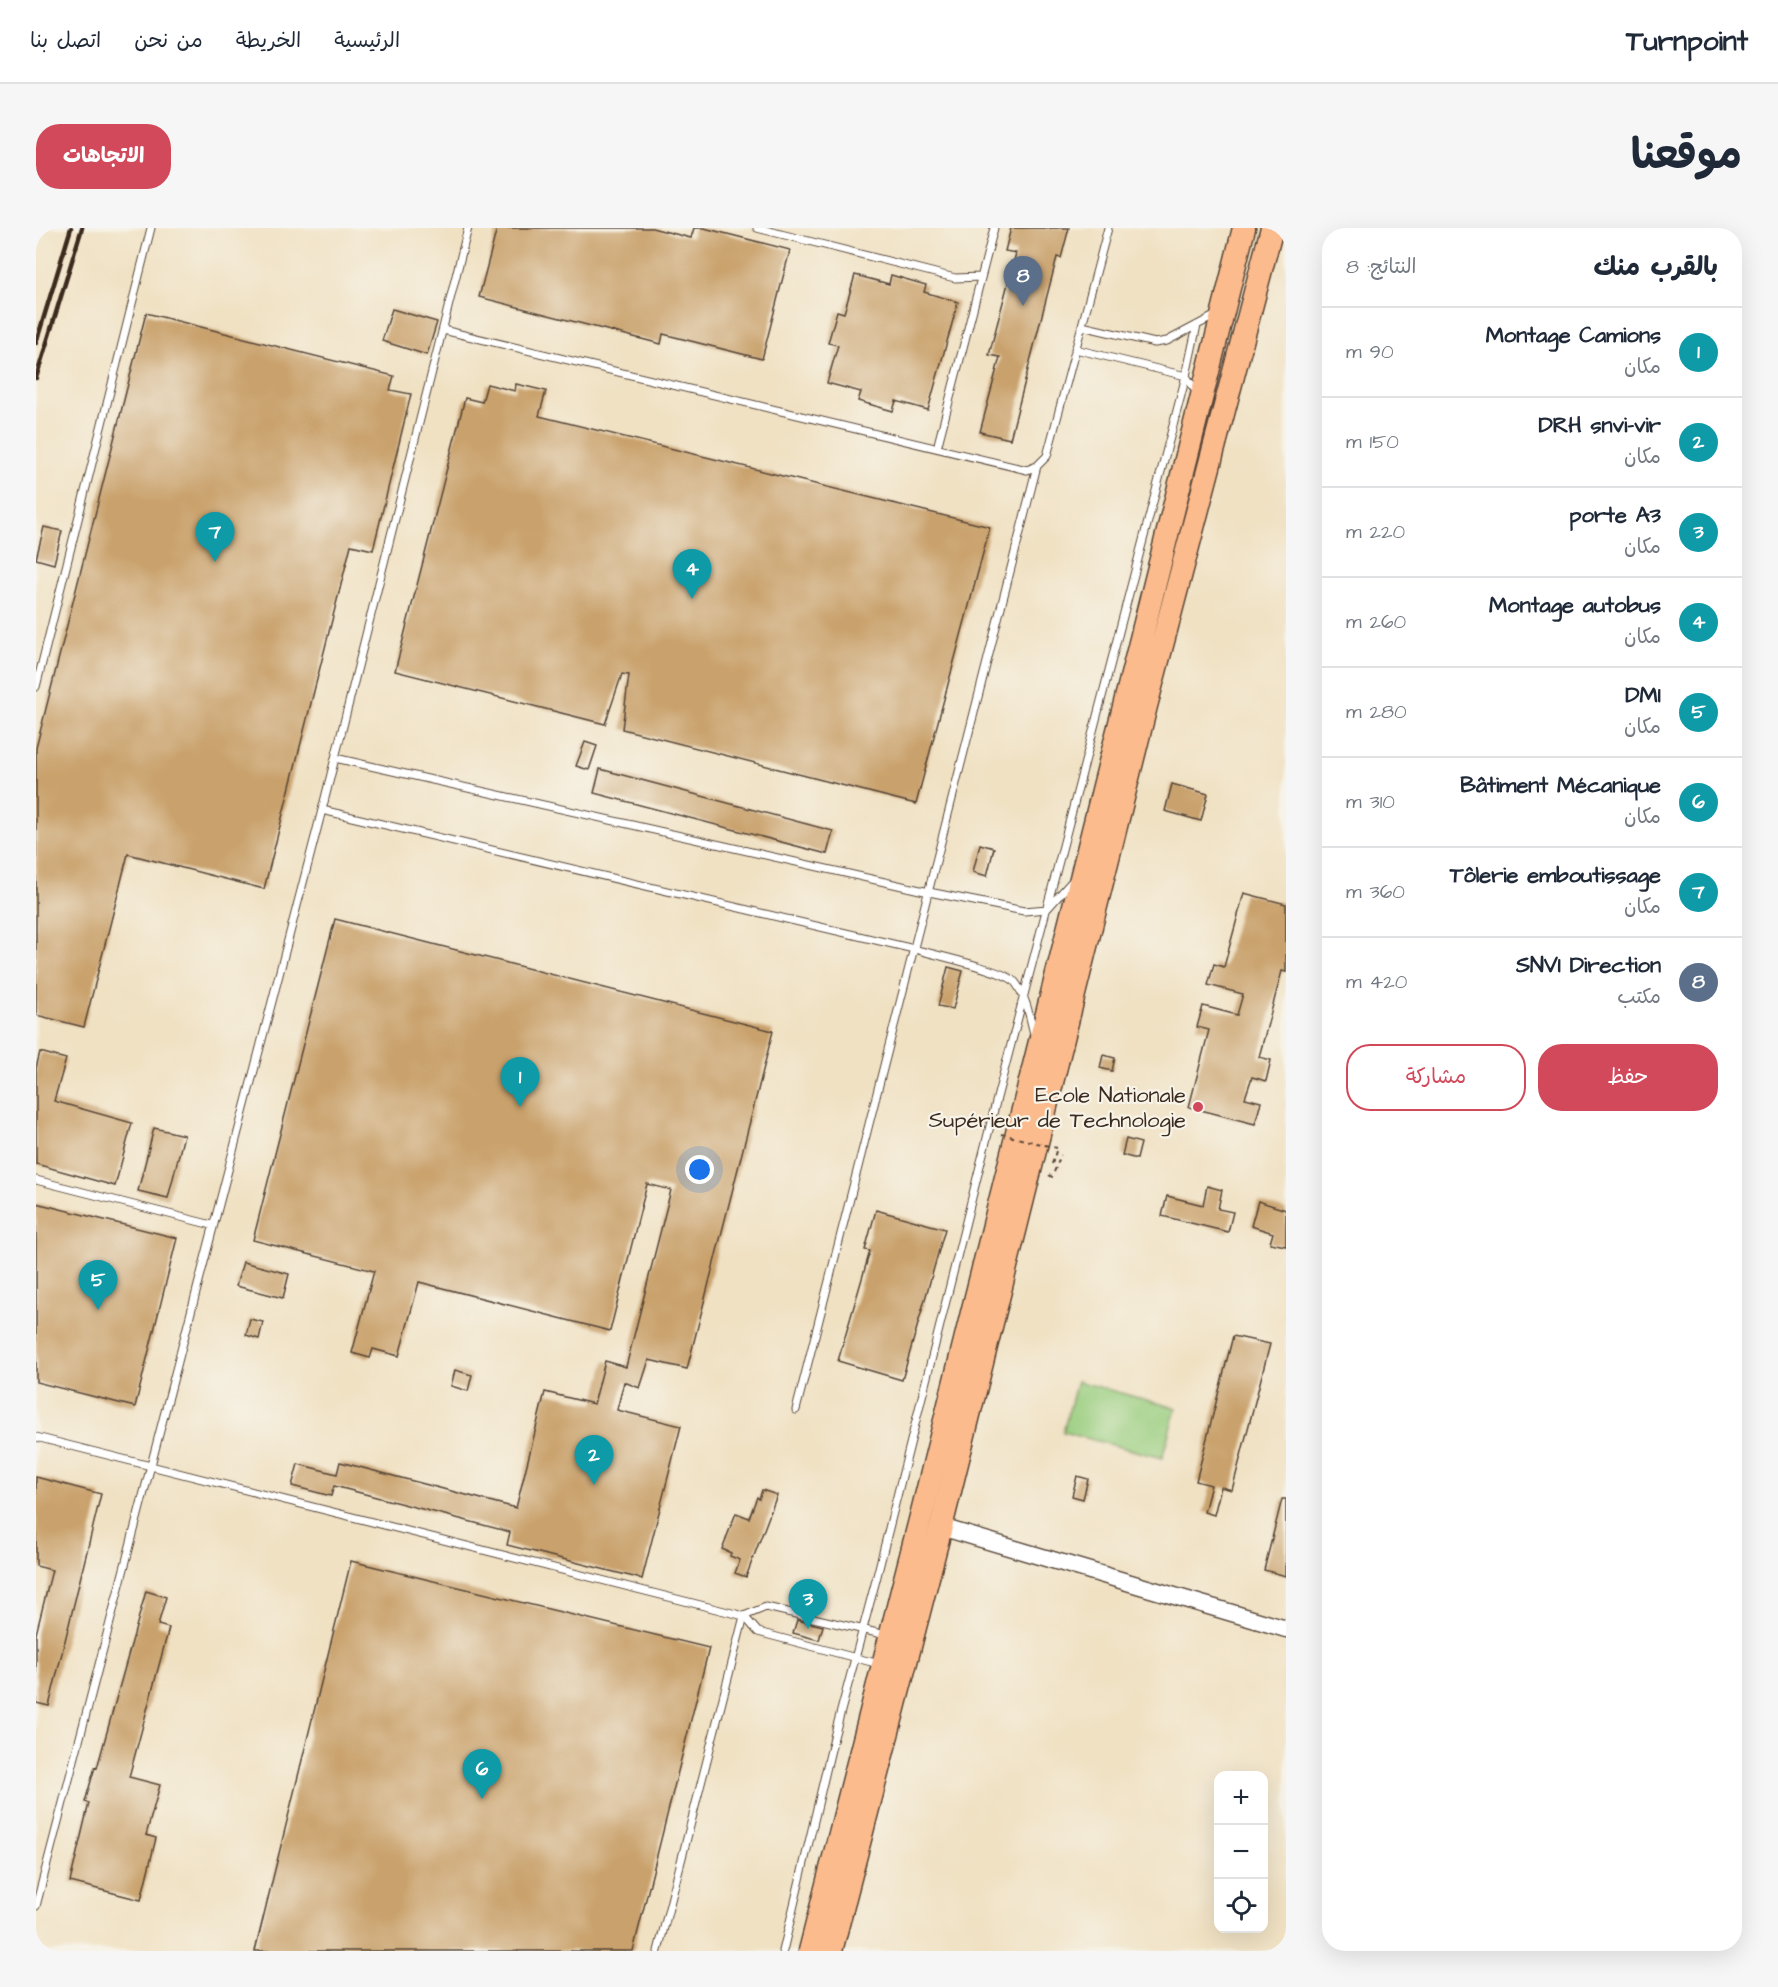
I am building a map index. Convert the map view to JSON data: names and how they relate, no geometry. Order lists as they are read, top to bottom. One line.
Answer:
{"places":["Ecole Nationale Supérieur de Technologie"],"page":{"header":"Turnpoint","nav":["الرئيسية","الخريطة","من نحن","اتصل بنا"],"title":"موقعنا","buttons":["الاتجاهات",["حفظ","مشاركة"]],"heading":["بالقرب منك","النتائج: 8"],"pins":["8","7","4","1","5","2","3","6"],"list":[{"mark":"1","name":"Montage Camions","note":"مكان","value":"90 m"},{"mark":"2","name":"DRH snvi-vir","note":"مكان","value":"150 m"},{"mark":"3","name":"porte A3","note":"مكان","value":"220 m"},{"mark":"4","name":"Montage autobus","note":"مكان","value":"260 m"},{"mark":"5","name":"DMI","note":"مكان","value":"280 m"},{"mark":"6","name":"Bâtiment Mécanique","note":"مكان","value":"310 m"},{"mark":"7","name":"Tôlerie emboutissage","note":"مكان","value":"360 m"},{"mark":"8","name":"SNVI Direction","note":"مكتب","value":"420 m"}],"map_buttons":["+","−"]}}
